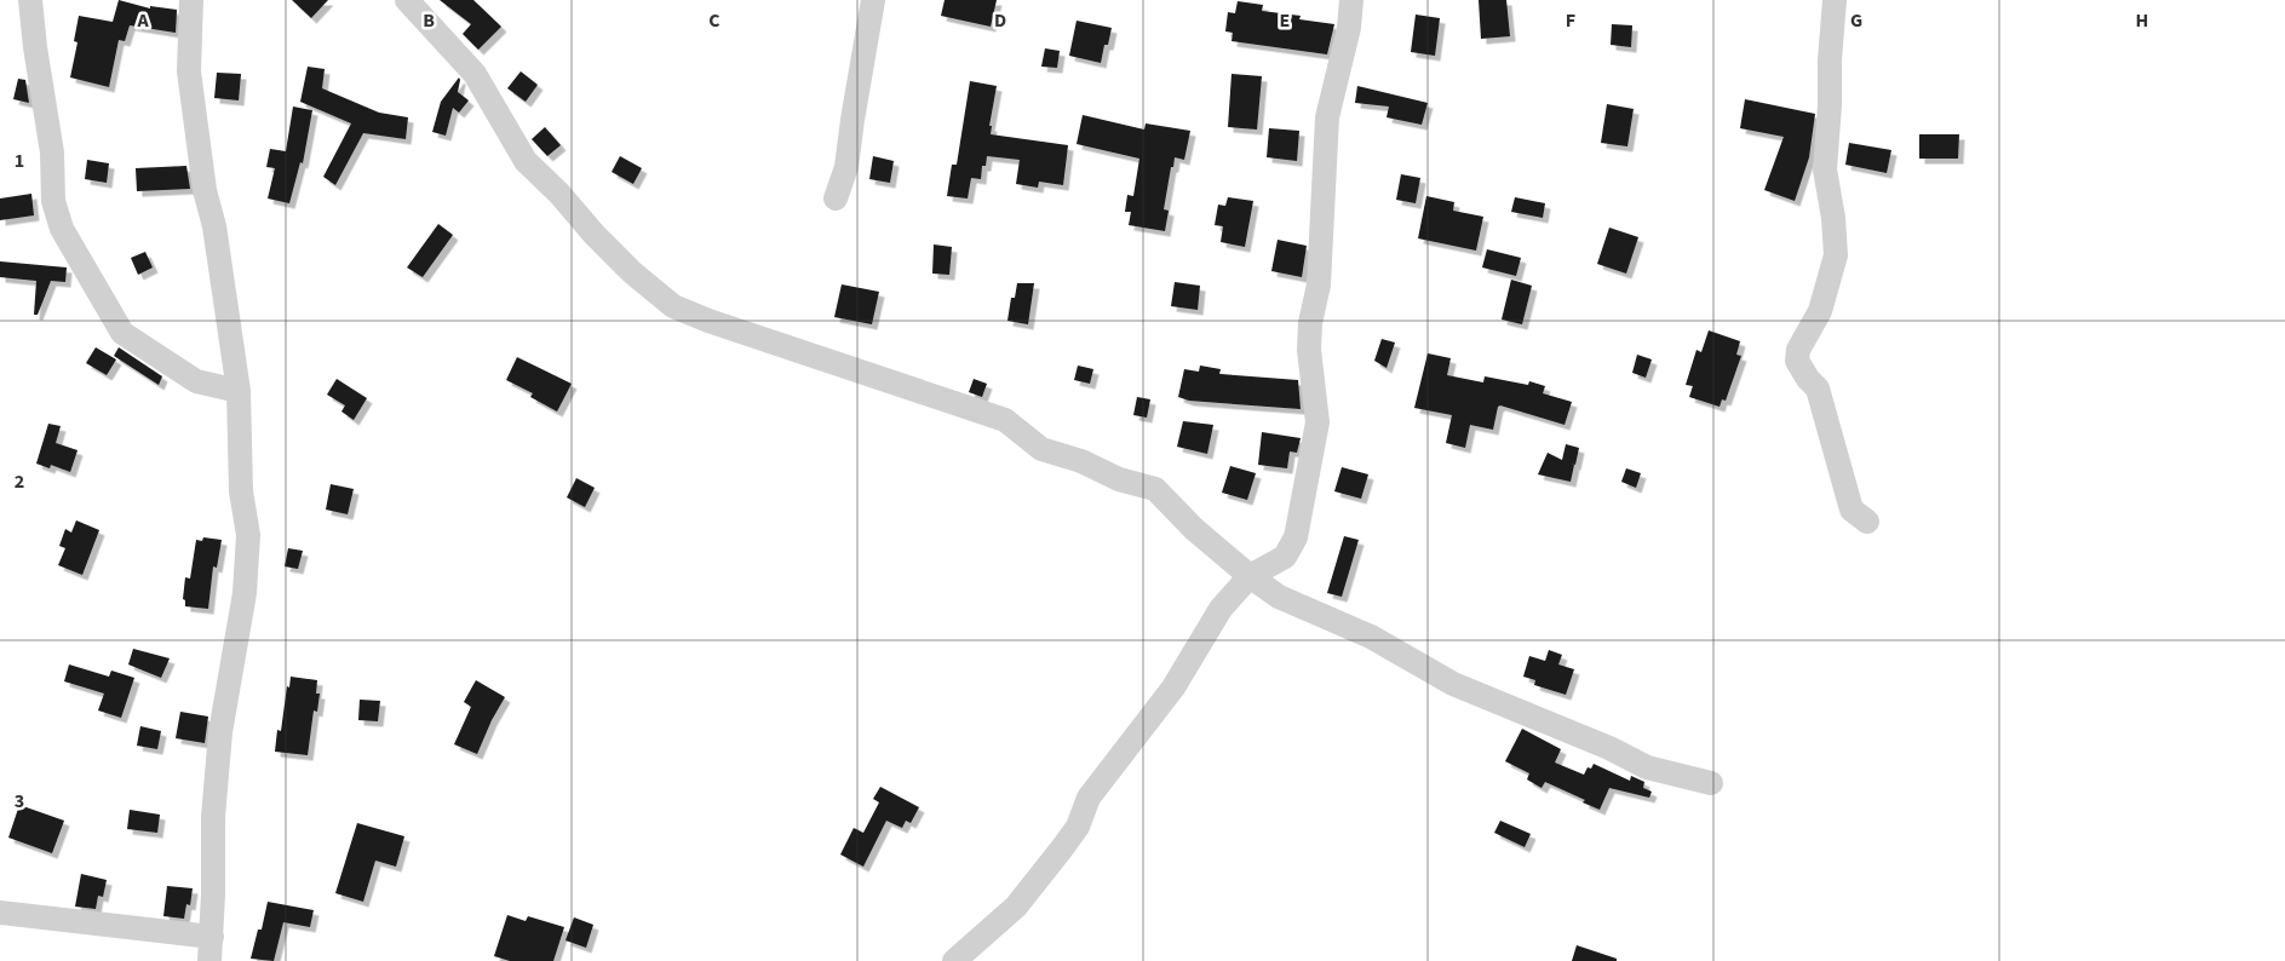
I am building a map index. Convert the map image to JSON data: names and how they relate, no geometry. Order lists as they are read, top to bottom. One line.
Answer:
{"grid":{"columns":["A","B","C","D","E","F","G","H"],"rows":["1","2","3"]}}
